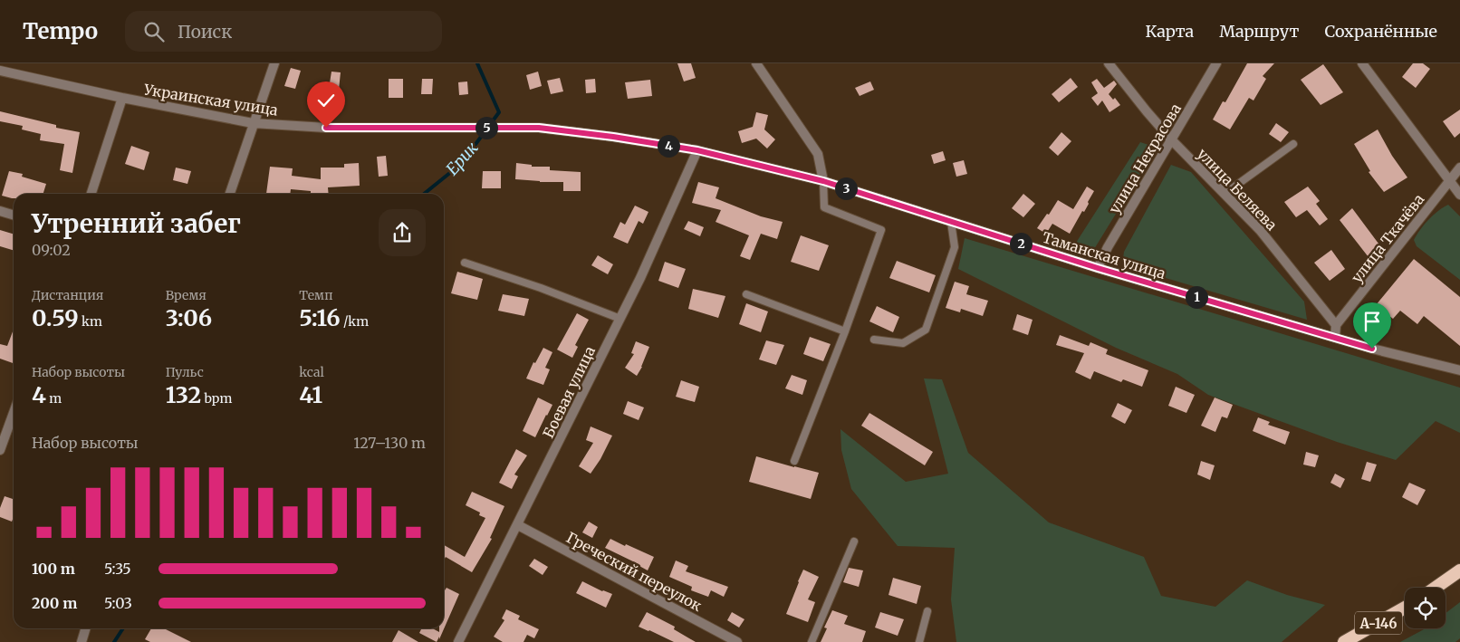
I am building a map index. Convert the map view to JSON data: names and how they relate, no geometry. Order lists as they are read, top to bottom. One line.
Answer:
{"streets":{"highway":["А-146"],"street":["Украинская улица","улица Некрасова","улица Беляева","улица Ткачёва","Таманская улица","Боевая улица","Греческий переулок"]},"crossings":[["Украинская улица","Таманская улица"],["Украинская улица","Боевая улица"],["улица Некрасова","улица Беляева"],["улица Некрасова","Таманская улица"],["улица Беляева","улица Ткачёва"],["Боевая улица","Греческий переулок"]],"water":["Ерик"],"page":{"header":"Tempo","search":"Поиск","nav":["Карта","Маршрут","Сохранённые"],"pins":["5","4","3","2","1"],"heading":["Утренний забег","09:02"],"stats":[["Дистанция","0.59 km"],["Время","3:06"],["Темп","5:16 /km"],["Набор высоты","4 m"],["Пульс","132 bpm"],["kcal","41"]],"chart":["Набор высоты","127–130 m"],"list":[{"name":"100 m","note":"5:35"},{"name":"200 m","note":"5:03"}]}}
